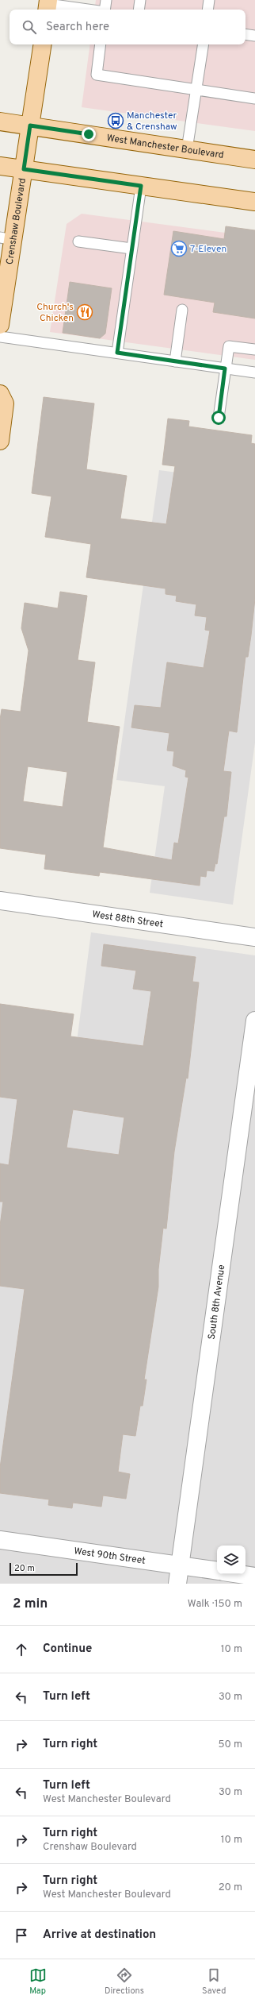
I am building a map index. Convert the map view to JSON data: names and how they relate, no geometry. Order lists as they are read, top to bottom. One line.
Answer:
{"streets":{"main road":["West Manchester Boulevard","Crenshaw Boulevard"],"street":["West 88th Street","South 8th Avenue","West 90th Street"]},"crossings":[["West Manchester Boulevard","Crenshaw Boulevard"],["South 8th Avenue","West 90th Street"]],"places":{"bus stop":["Manchester & Crenshaw"],"supermarket":["7-Eleven"],"restaurant":["Church's Chicken"]},"scale_bar":"20 m","page":{"search":"Search here","scale":"20 m","heading":["2 min","Walk · 150 m"],"list":[["Continue","10 m"],["Turn left","30 m"],["Turn right","50 m"],["Turn left","West Manchester Boulevard","30 m"],["Turn right","Crenshaw Boulevard","10 m"],["Turn right","West Manchester Boulevard","20 m"],"Arrive at destination"],"nav":["Map","Directions","Saved"]}}
